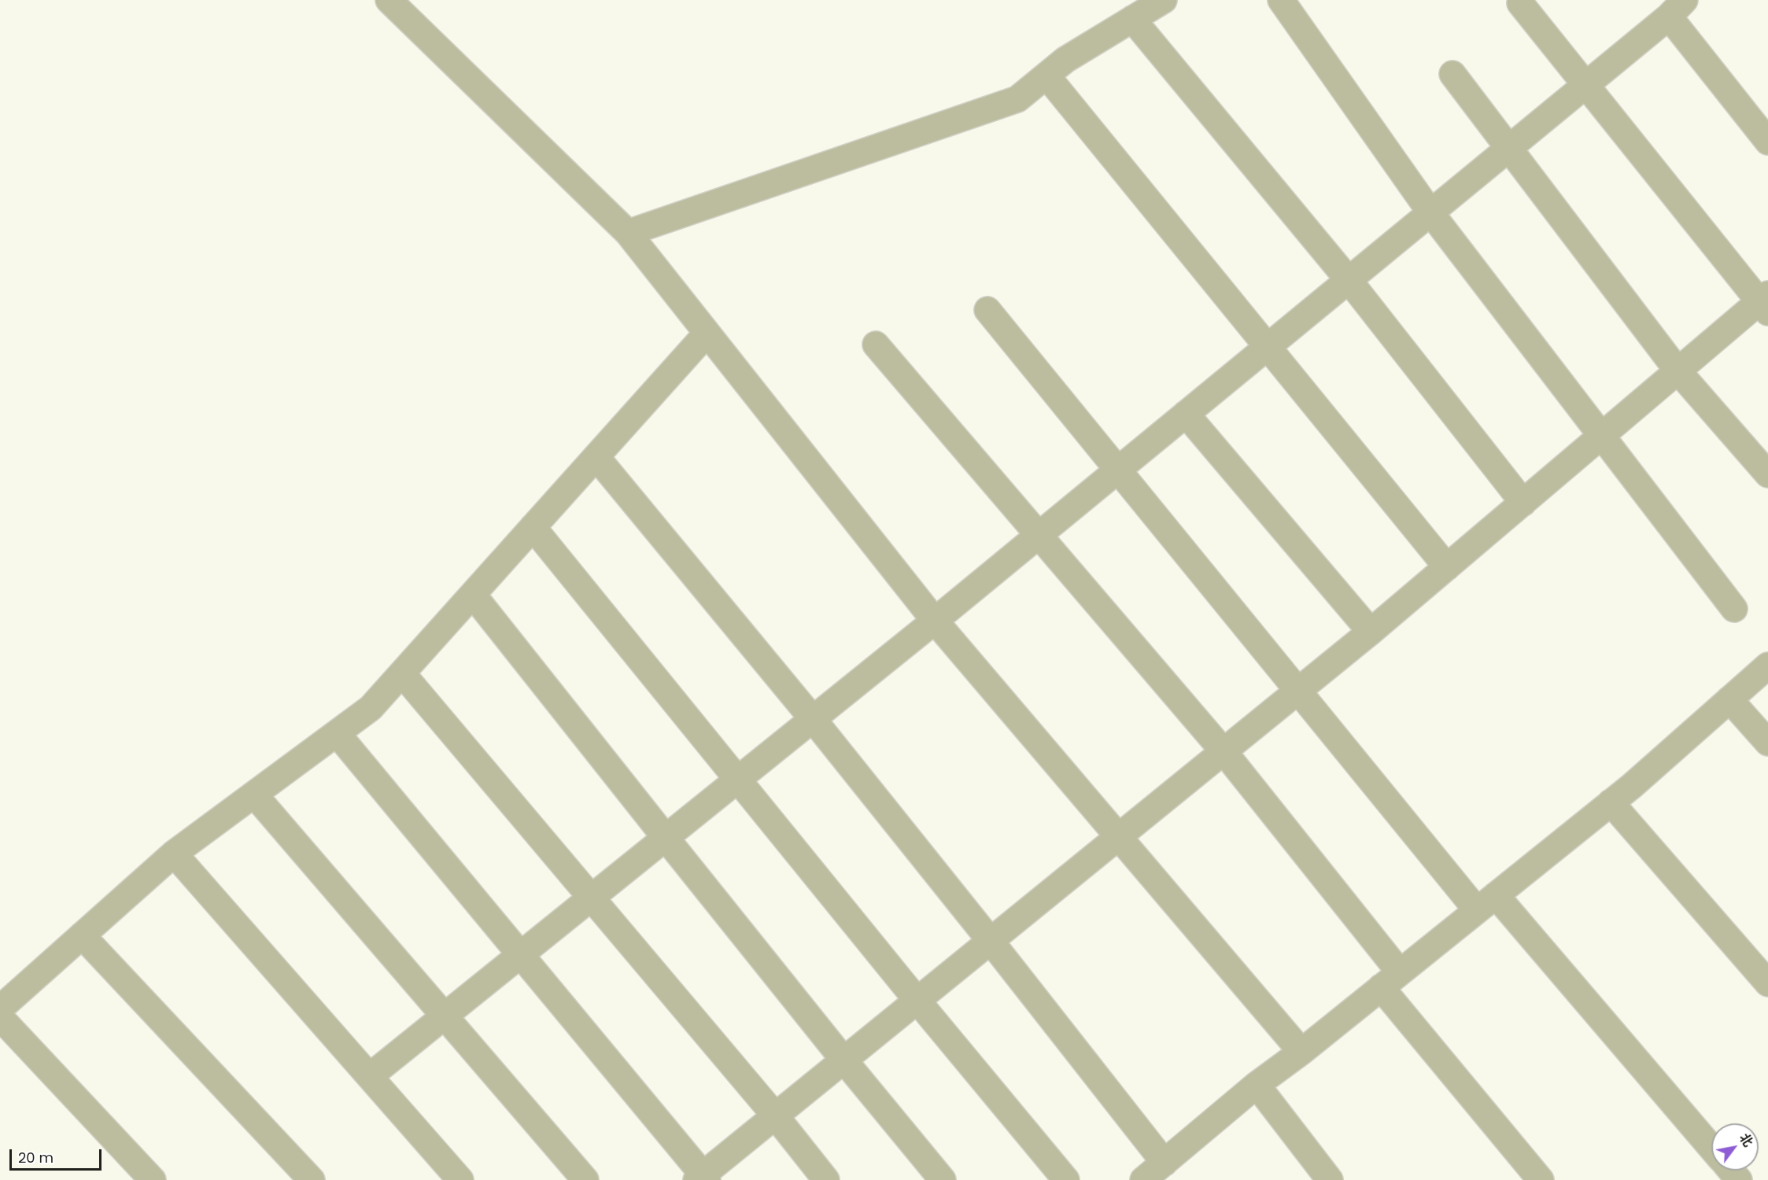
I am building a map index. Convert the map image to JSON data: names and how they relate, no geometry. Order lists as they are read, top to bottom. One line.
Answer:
{"scale_bar":"20 m","north":"top right"}
